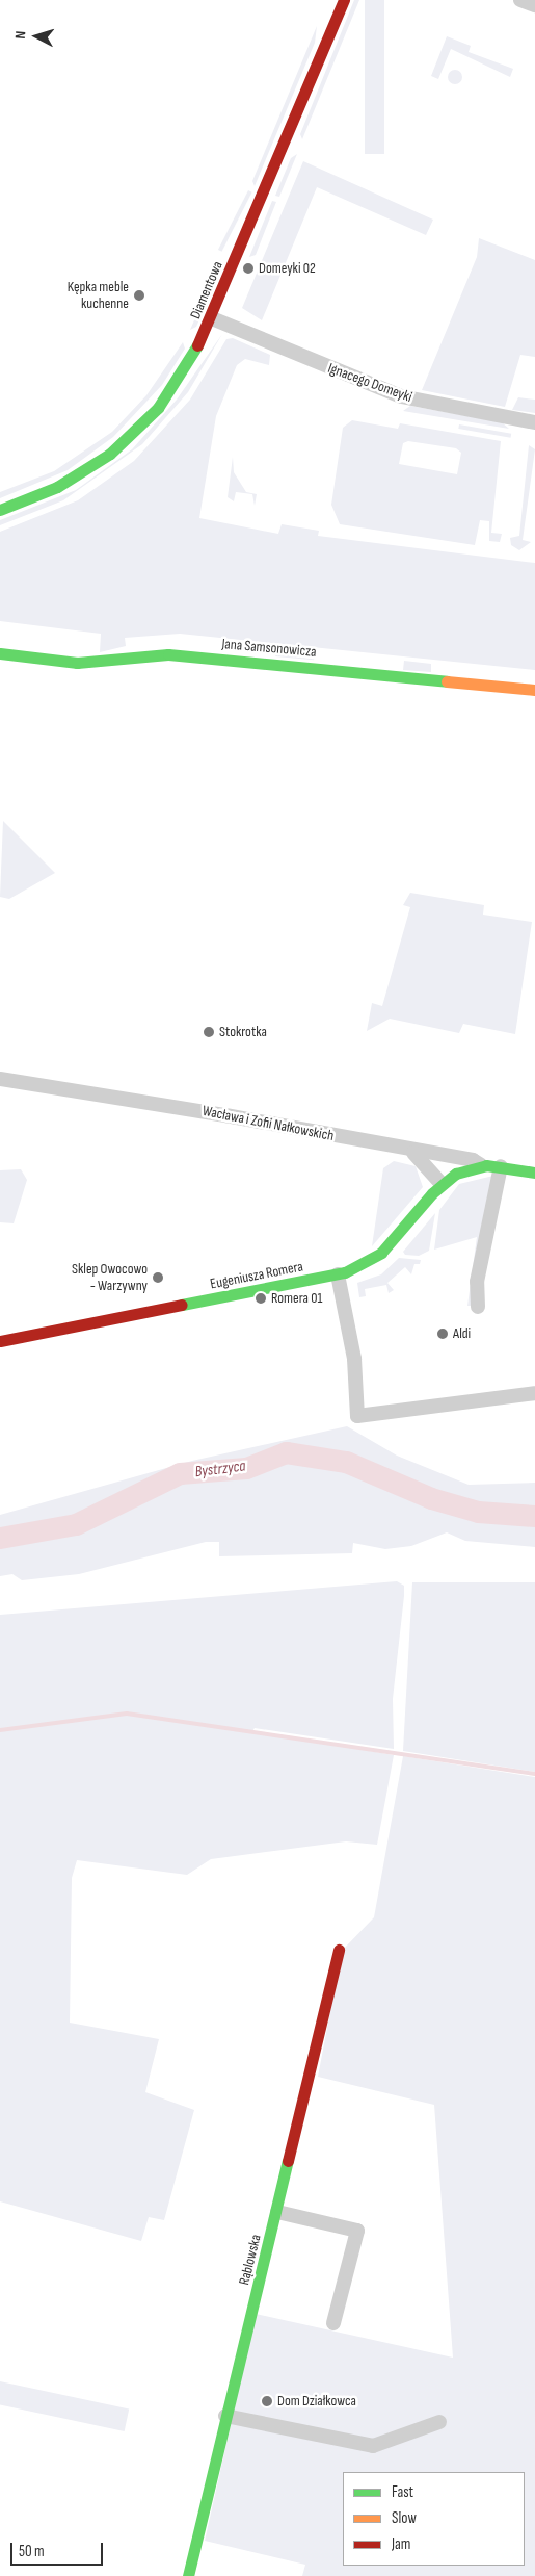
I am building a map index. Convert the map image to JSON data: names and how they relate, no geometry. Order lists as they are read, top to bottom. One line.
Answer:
{"streets":{"street":["Diamentowa","Ignacego Domeyki","Jana Samsonowicza","Wacława i Zofii Nałkowskich","Eugeniusza Romera","Rąblowska"]},"crossings":[["Diamentowa","Ignacego Domeyki"],["Wacława i Zofii Nałkowskich","Eugeniusza Romera"]],"water":["Bystrzyca"],"places":["Domeyki 02","Kępka meble kuchenne","Stokrotka","Sklep Owocowo - Warzywny","Romera 01","Aldi","Dom Działkowca"],"legend":["Fast","Slow","Jam"],"scale_bar":"50 m","north":"left"}
